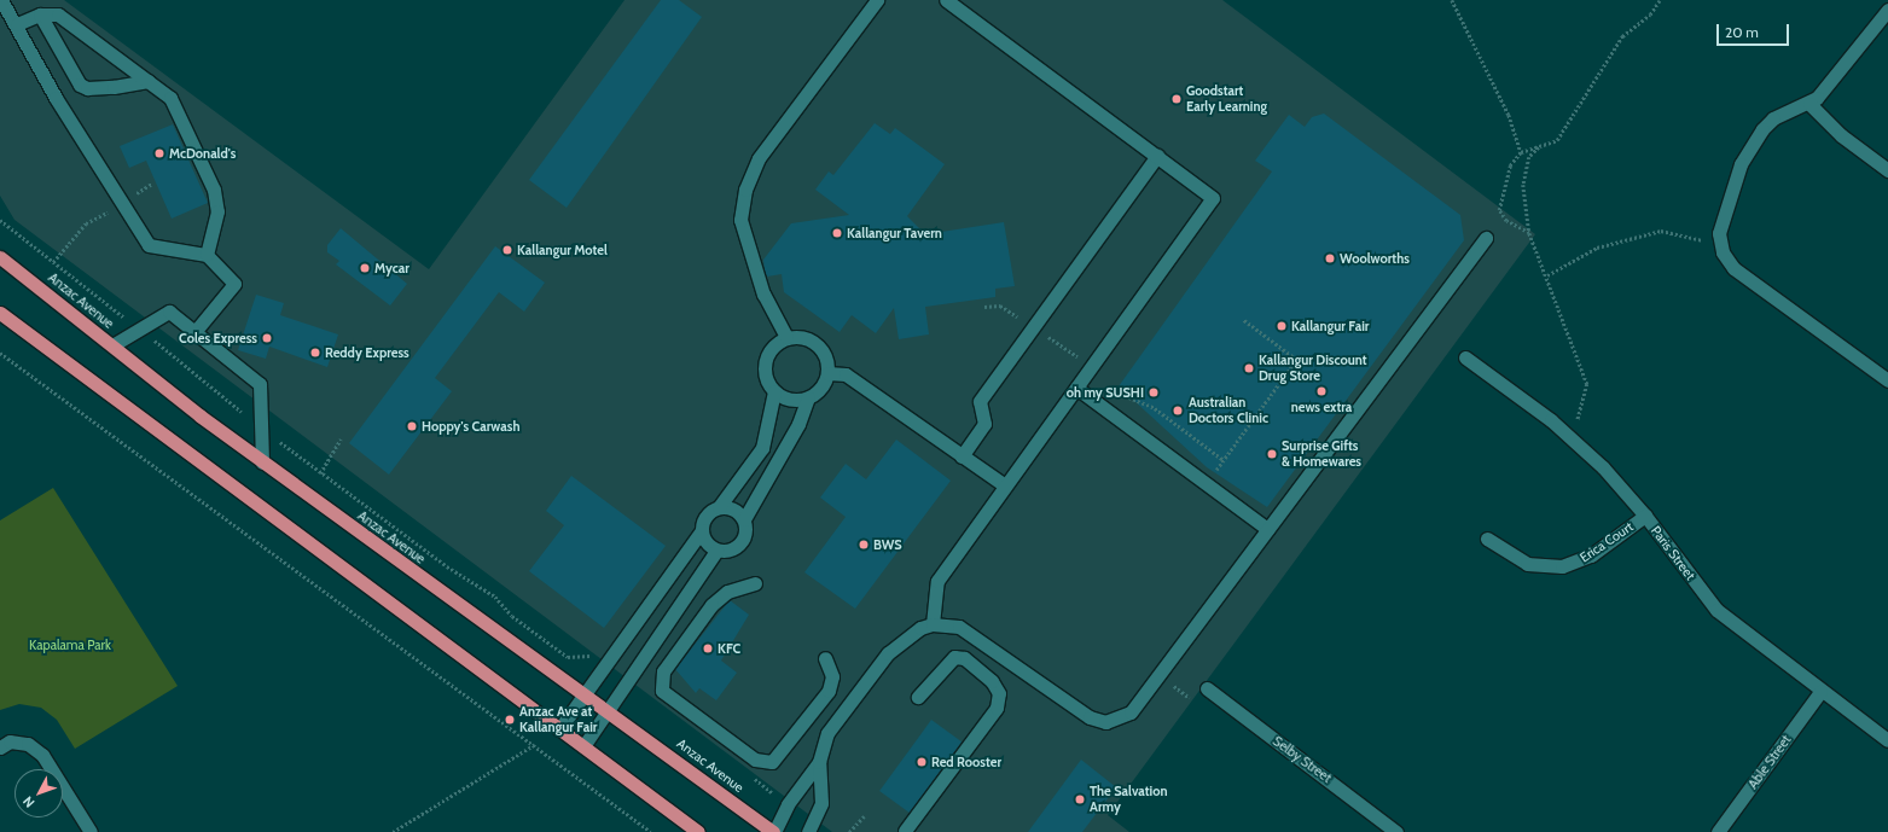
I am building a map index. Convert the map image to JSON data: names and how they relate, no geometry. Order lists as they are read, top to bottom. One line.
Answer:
{"streets":{"highway":["Anzac Avenue"],"street":["Erica Court","Paris Street","Selby Street","Able Street"]},"crossings":[["Erica Court","Paris Street"],["Paris Street","Able Street"]],"parks":["Kapalama Park"],"places":["Goodstart Early Learning","McDonald's","Kallangur Tavern","Kallangur Motel","Woolworths","Mycar","Kallangur Fair","Coles Express","Reddy Express","Kallangur Discount Drug Store","news extra","oh my SUSHI","Australian Doctors Clinic","Hoppy's Carwash","Surprise Gifts & Homewares","BWS","KFC","Anzac Ave at Kallangur Fair","Red Rooster","The Salvation Army"],"scale_bar":"20 m","north":"bottom left"}
